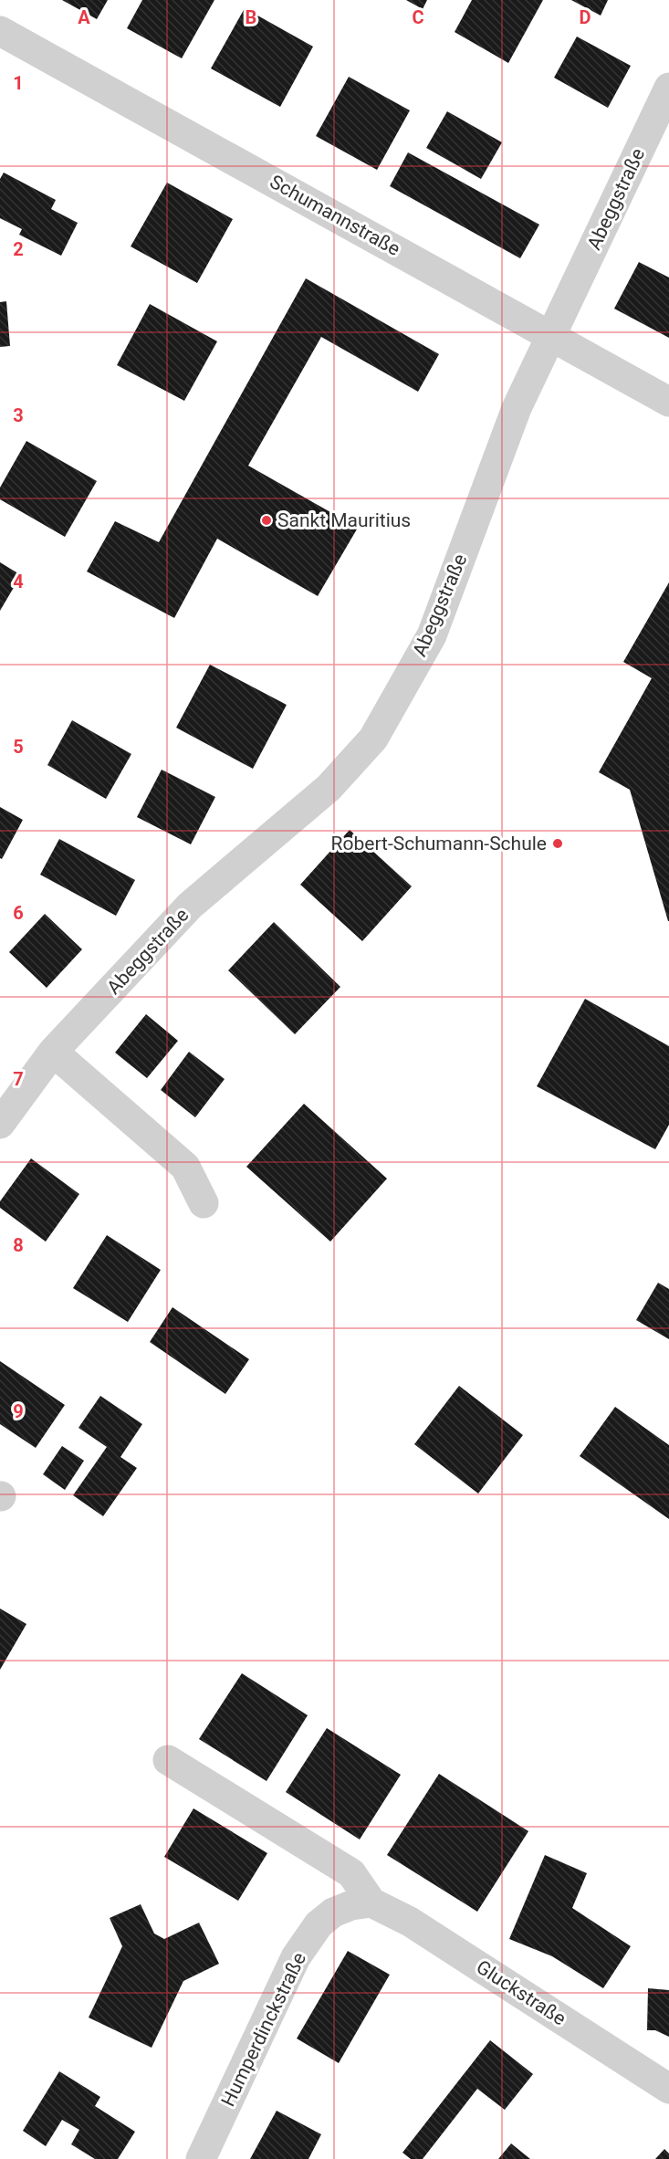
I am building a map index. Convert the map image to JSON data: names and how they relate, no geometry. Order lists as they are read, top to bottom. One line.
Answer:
{"streets":{"street":["Abeggstraße","Schumannstraße","Gluckstraße","Humperdinckstraße"]},"crossings":[["Abeggstraße","Schumannstraße"],["Gluckstraße","Humperdinckstraße"]],"places":["Sankt Mauritius","Robert-Schumann-Schule"],"grid":{"columns":["A","B","C","D"],"rows":["1","2","3","4","5","6","7","8","9"]}}
